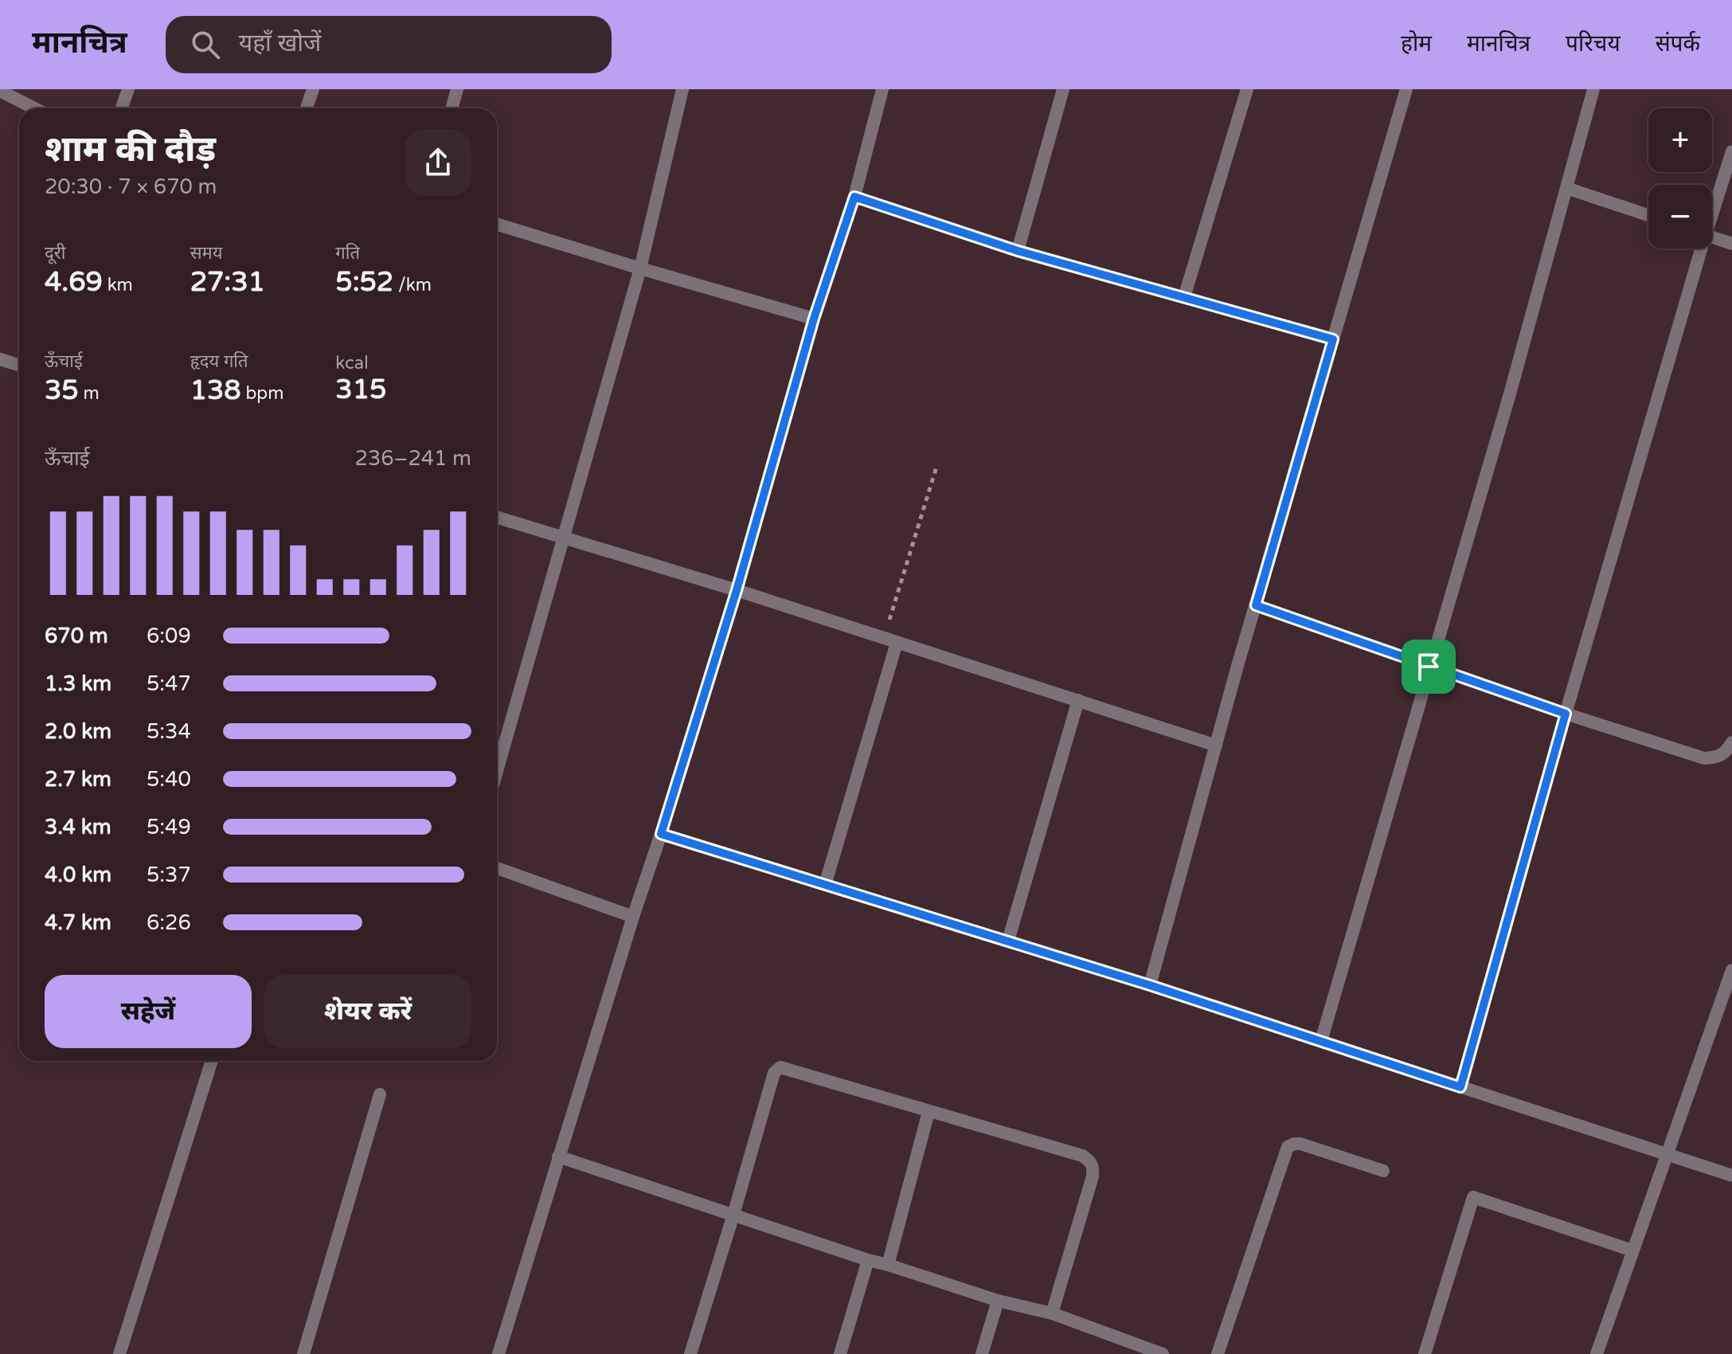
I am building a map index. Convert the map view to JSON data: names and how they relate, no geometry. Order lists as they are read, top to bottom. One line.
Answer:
{"page":{"header":"मानचित्र","search":"यहाँ खोजें","nav":["होम","मानचित्र","परिचय","संपर्क"],"map_buttons":["+","−"],"heading":["शाम की दौड़","20:30 · 7 × 670 m"],"stats":[["दूरी","4.69 km"],["समय","27:31"],["गति","5:52 /km"],["ऊँचाई","35 m"],["हृदय गति","138 bpm"],["kcal","315"]],"chart":["ऊँचाई","236–241 m"],"list":[{"name":"670 m","note":"6:09"},{"name":"1.3 km","note":"5:47"},{"name":"2.0 km","note":"5:34"},{"name":"2.7 km","note":"5:40"},{"name":"3.4 km","note":"5:49"},{"name":"4.0 km","note":"5:37"},{"name":"4.7 km","note":"6:26"}],"buttons":["सहेजें","शेयर करें"]}}
